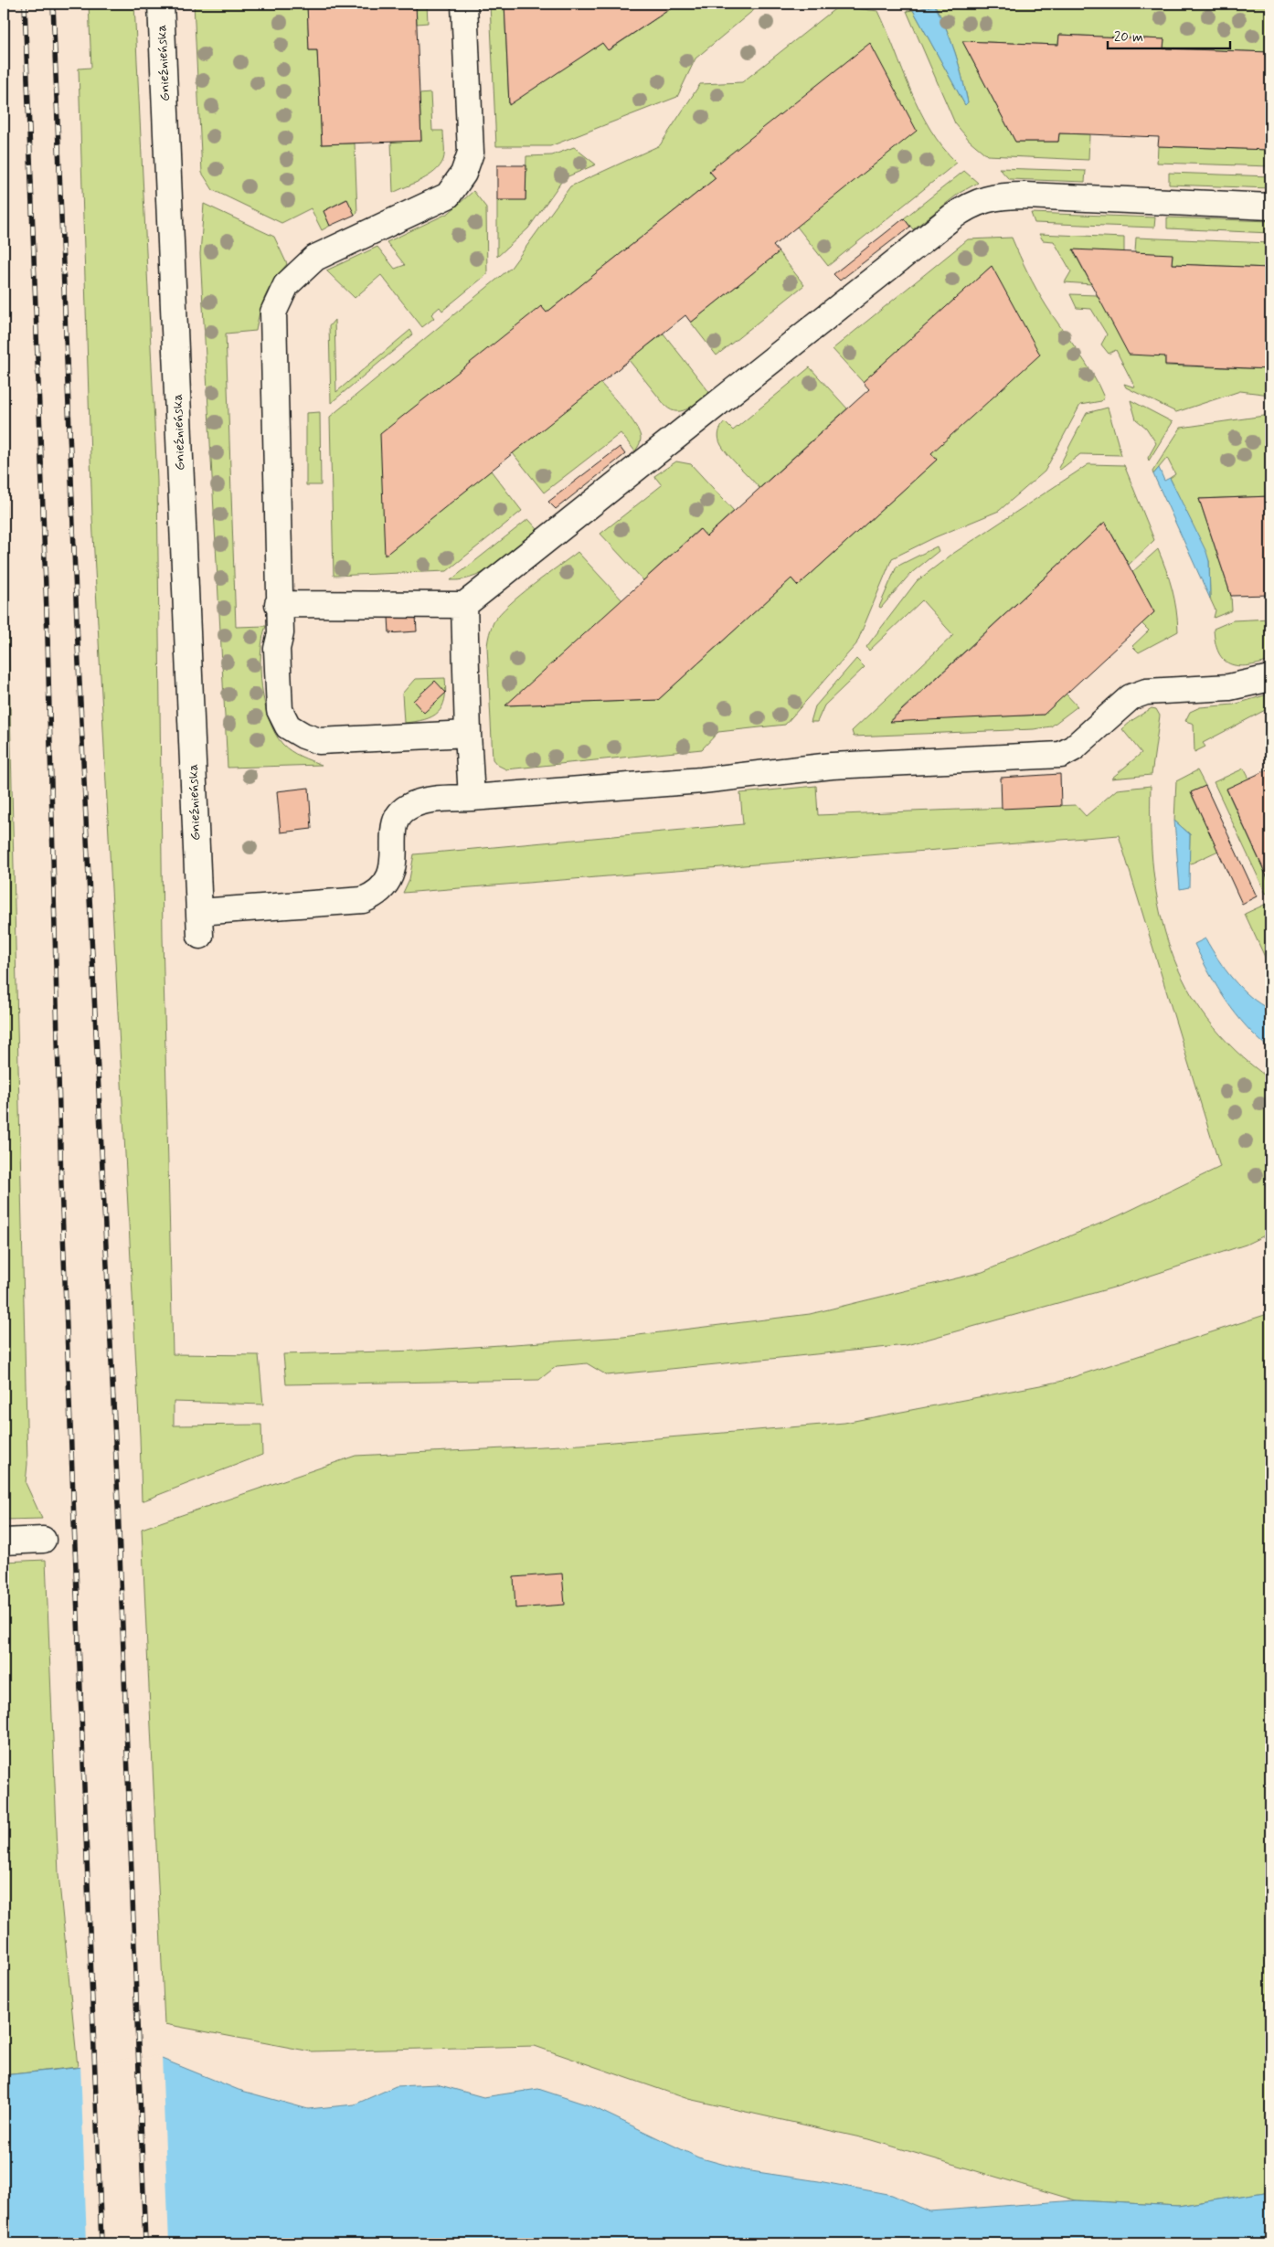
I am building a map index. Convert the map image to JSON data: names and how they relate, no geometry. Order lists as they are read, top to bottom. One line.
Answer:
{"streets":{"street":["Gnieźnieńska"]},"scale_bar":"20 m"}
